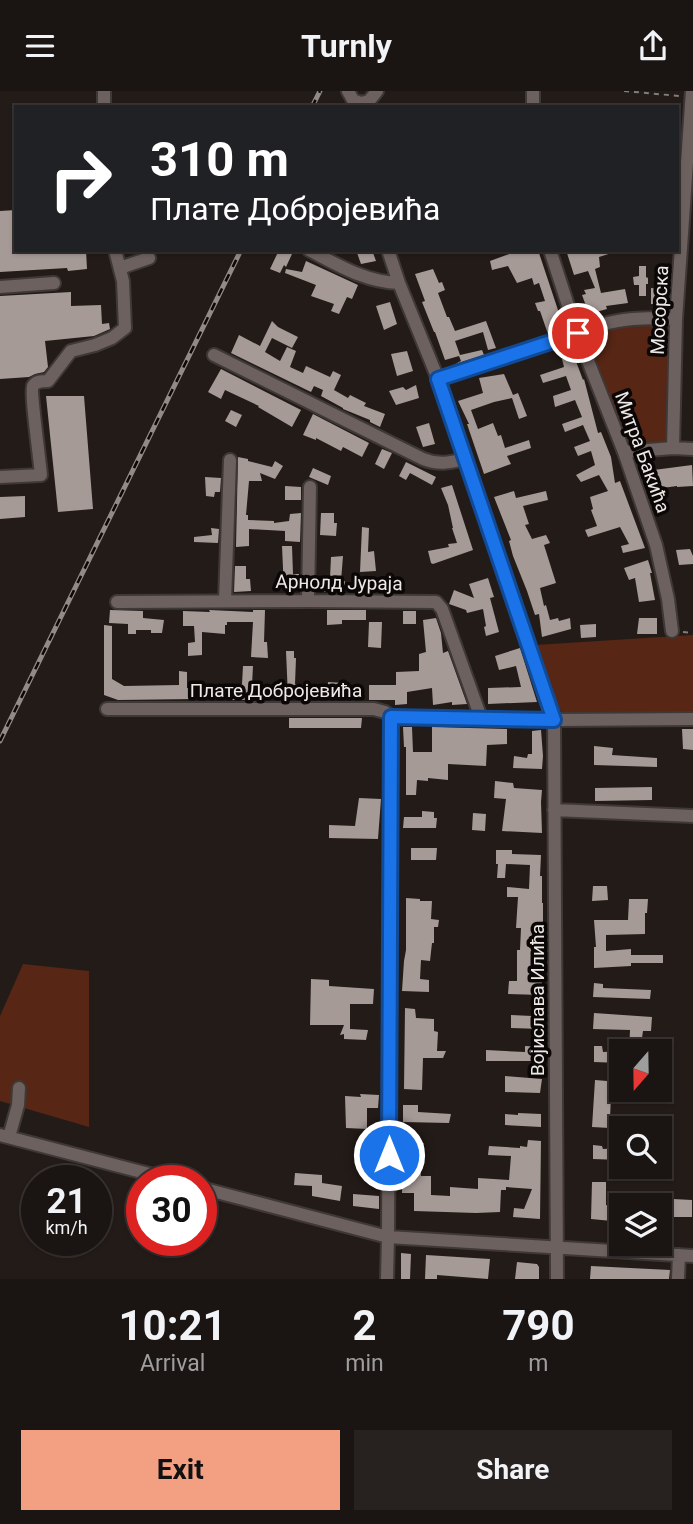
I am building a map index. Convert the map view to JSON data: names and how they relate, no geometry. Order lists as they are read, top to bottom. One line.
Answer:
{"streets":{"street":["Мосорска","Митра Бакића","Арнолд Јураја","Плате Добројевића","Војислава Илића"]},"crossings":[["Арнолд Јураја","Плате Добројевића"],["Плате Добројевића","Војислава Илића"]],"north":"bottom","page":{"header":"Turnly","turn":["310 m","Плате Добројевића"],"speed":"21 km/h","limit":"30","eta":["10:21","Arrival","2","min","790","m"],"buttons":["Exit","Share"]}}
